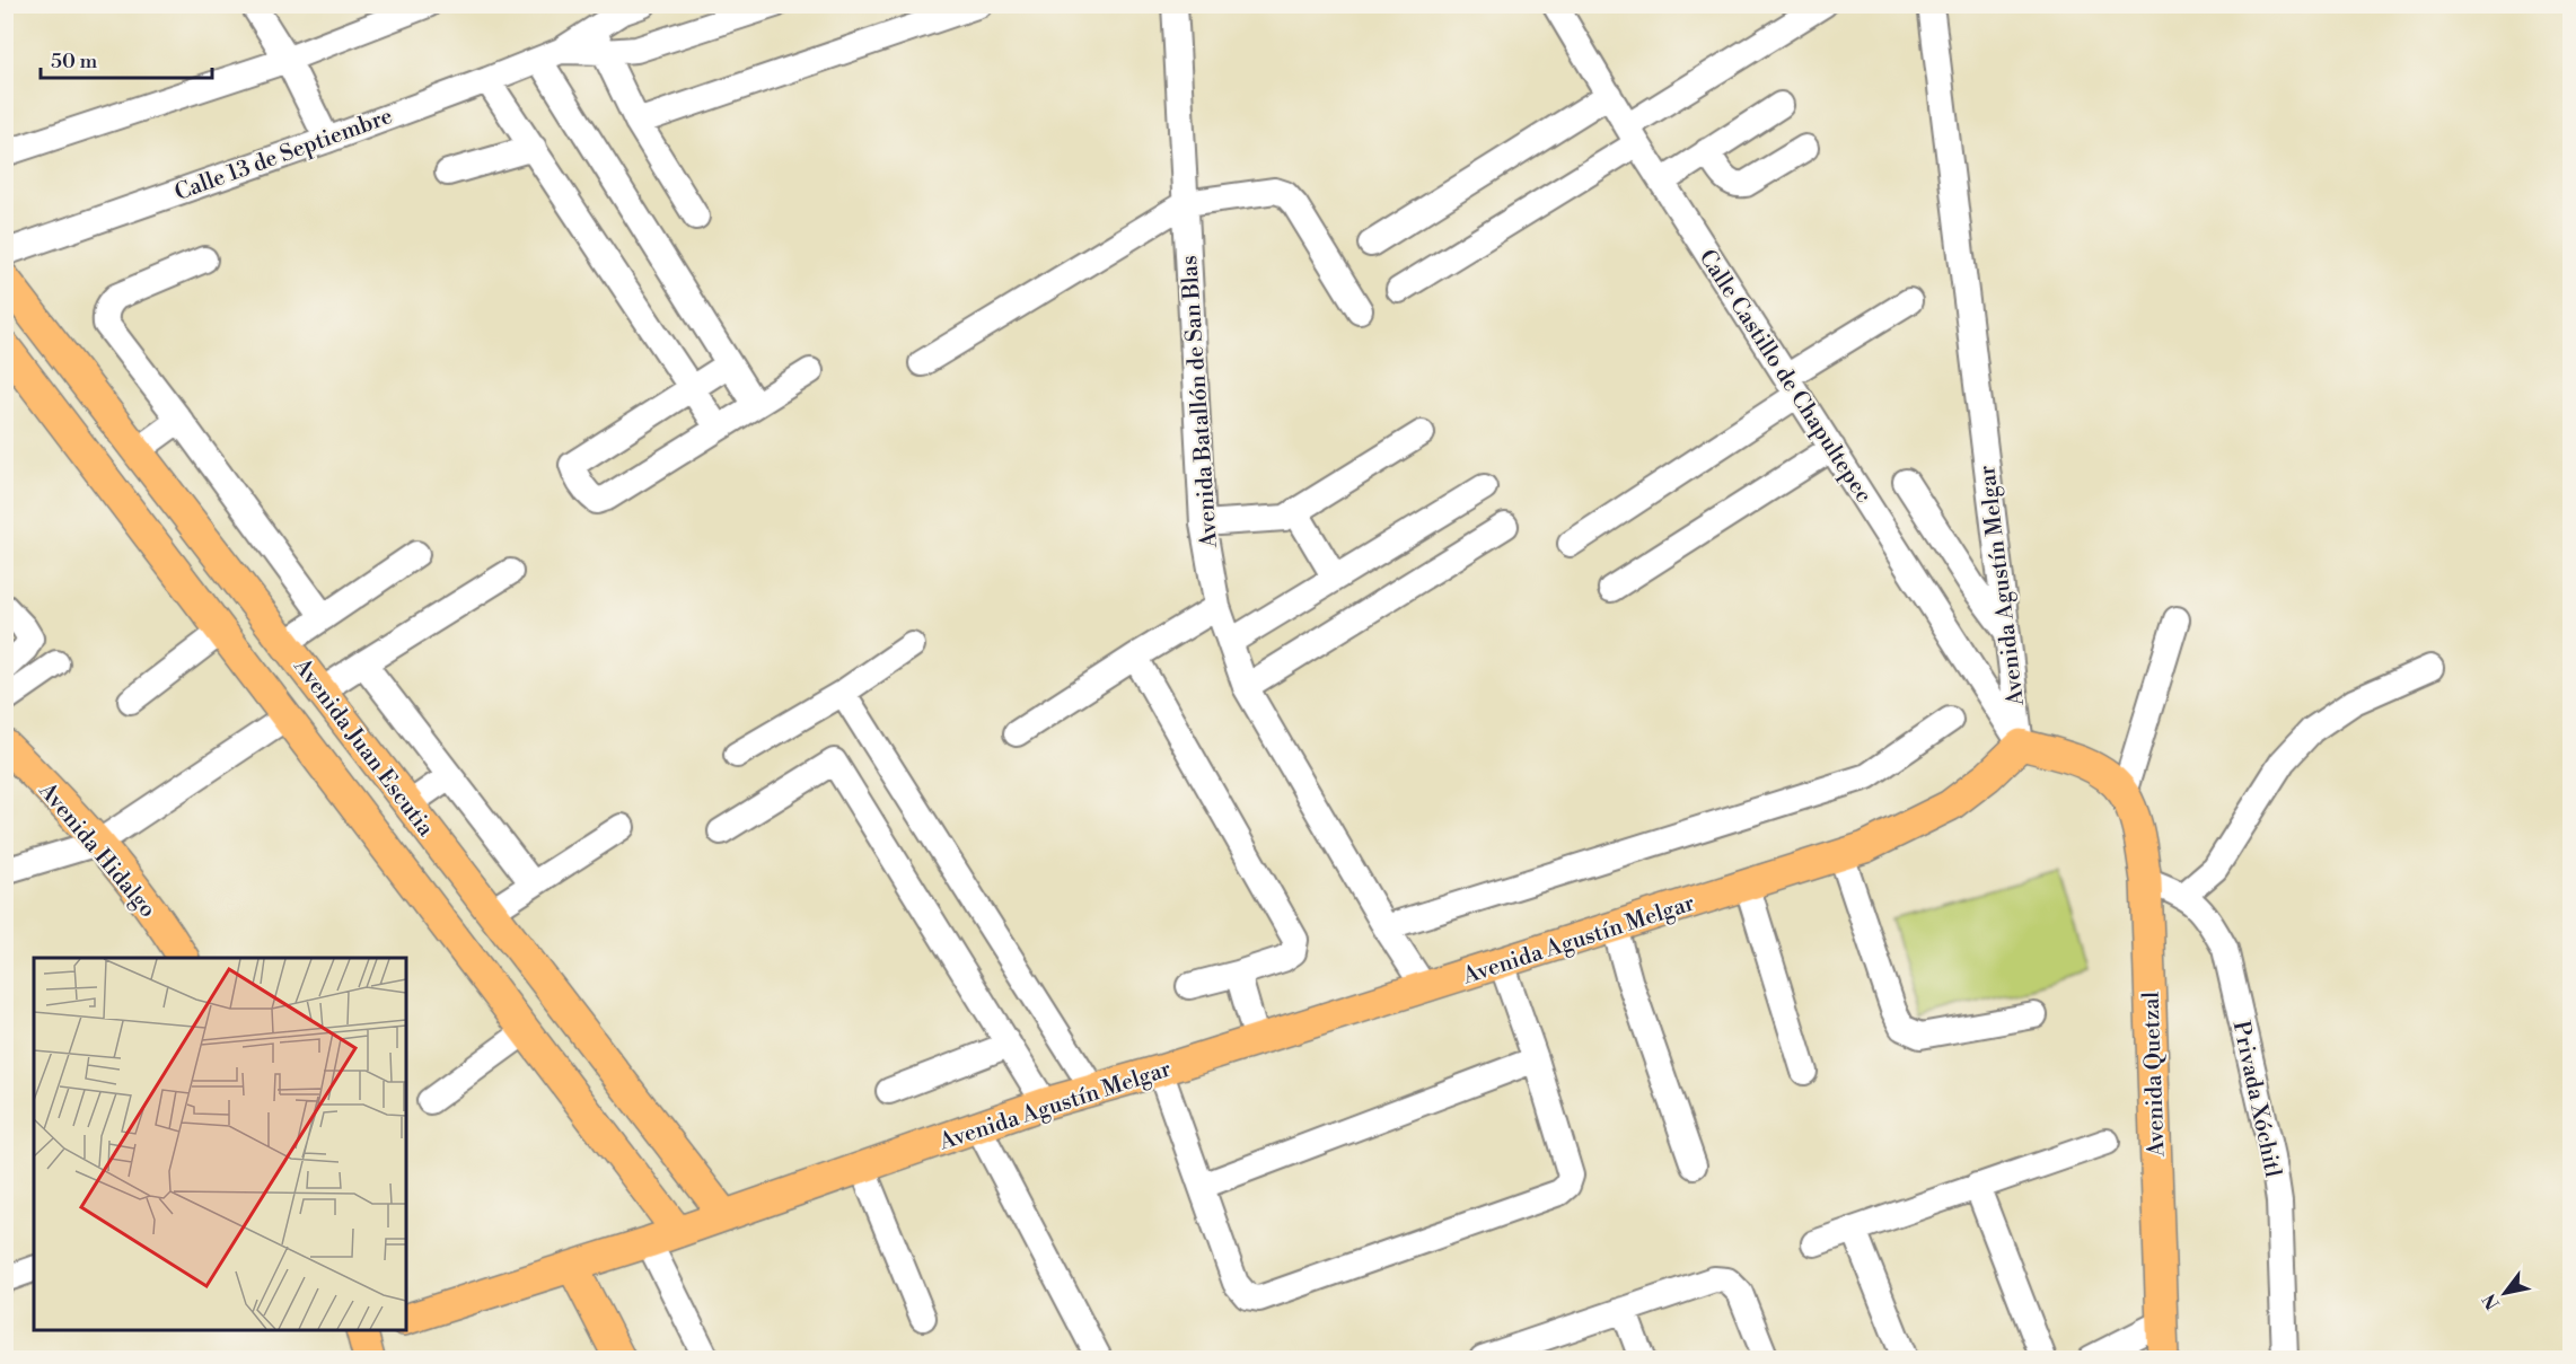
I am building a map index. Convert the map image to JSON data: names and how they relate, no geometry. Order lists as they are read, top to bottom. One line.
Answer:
{"streets":{"main road":["Avenida Agustín Melgar","Avenida Juan Escutia","Avenida Hidalgo","Avenida Quetzal"],"street":["Calle 13 de Septiembre","Calle Castillo de Chapultepec","Avenida Batallón de San Blas","Privada Xóchitl"]},"crossings":[["Calle Castillo de Chapultepec","Avenida Agustín Melgar"],["Calle Castillo de Chapultepec","Avenida Quetzal"],["Avenida Batallón de San Blas","Avenida Agustín Melgar"],["Avenida Agustín Melgar","Avenida Juan Escutia"],["Avenida Agustín Melgar","Avenida Quetzal"],["Avenida Quetzal","Privada Xóchitl"]],"scale_bar":"50 m","north":"bottom left"}
